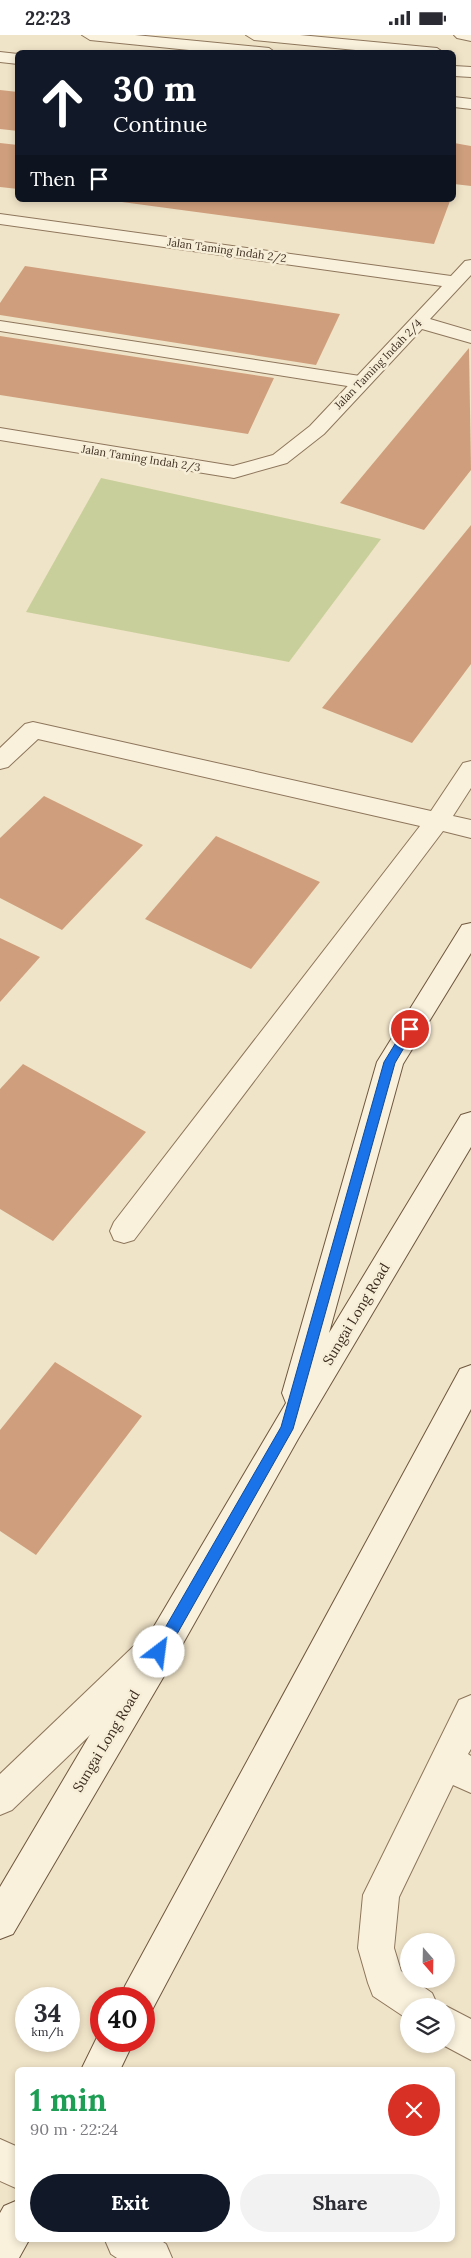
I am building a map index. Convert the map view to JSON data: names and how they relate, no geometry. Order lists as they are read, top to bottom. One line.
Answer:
{"streets":{"street":["Jalan Taming Indah 2/2","Jalan Taming Indah 2/4","Jalan Taming Indah 2/3","Sungai Long Road"]},"crossings":[["Jalan Taming Indah 2/2","Jalan Taming Indah 2/4"],["Jalan Taming Indah 2/4","Jalan Taming Indah 2/3"]],"north":"bottom","page":{"status":"22:23","turn":["30 m","Continue"],"then":"Then","speed":"34 km/h","limit":"40","heading":["1 min","90 m · 22:24"],"buttons":["Exit","Share"]}}
